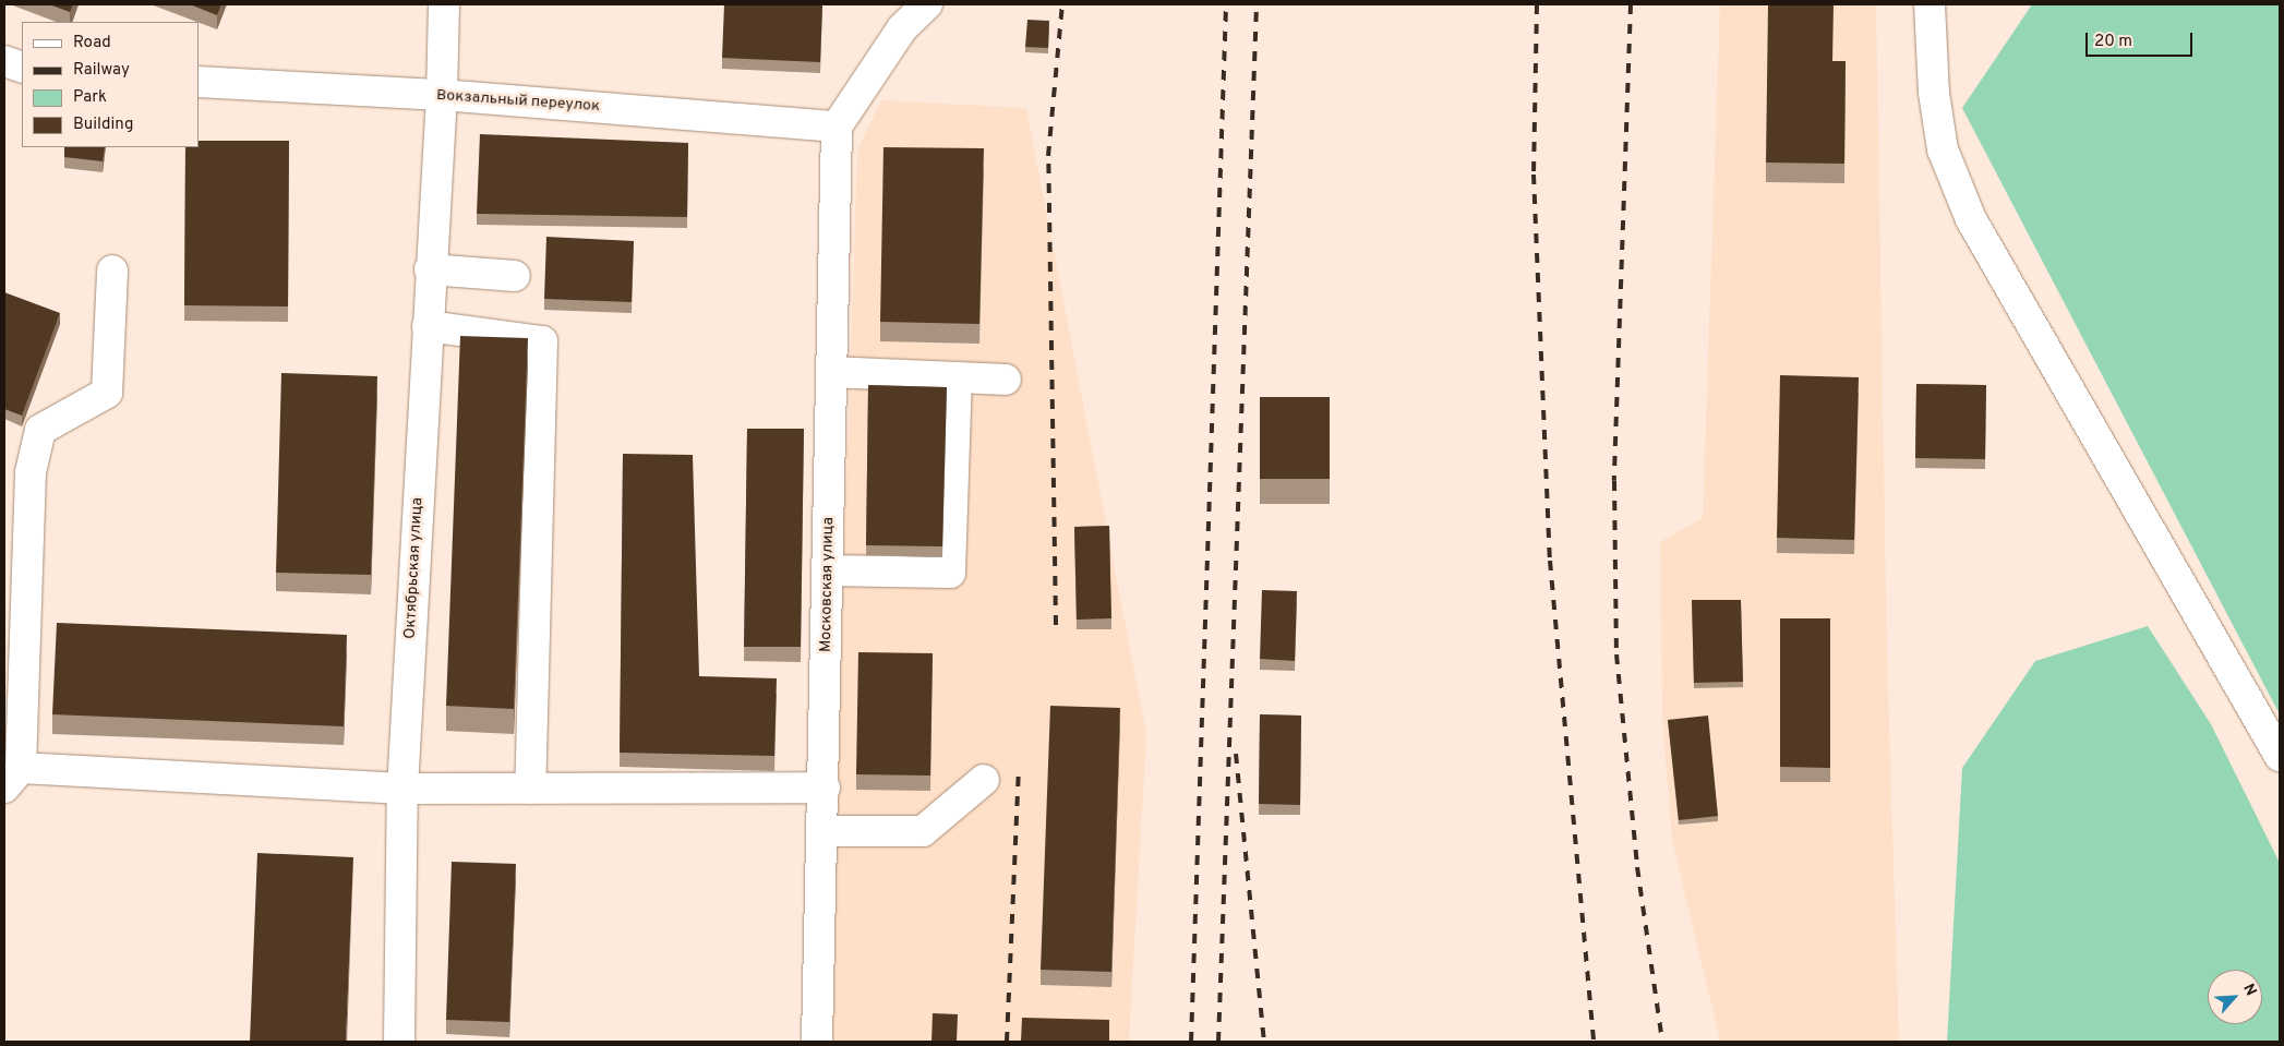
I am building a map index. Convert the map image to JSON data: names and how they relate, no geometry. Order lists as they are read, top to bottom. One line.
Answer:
{"streets":{"street":["Вокзальный переулок","Октябрьская улица","Московская улица"]},"crossings":[["Вокзальный переулок","Октябрьская улица"],["Вокзальный переулок","Московская улица"]],"legend":["Road","Railway","Park","Building"],"scale_bar":"20 m","north":"top right"}
